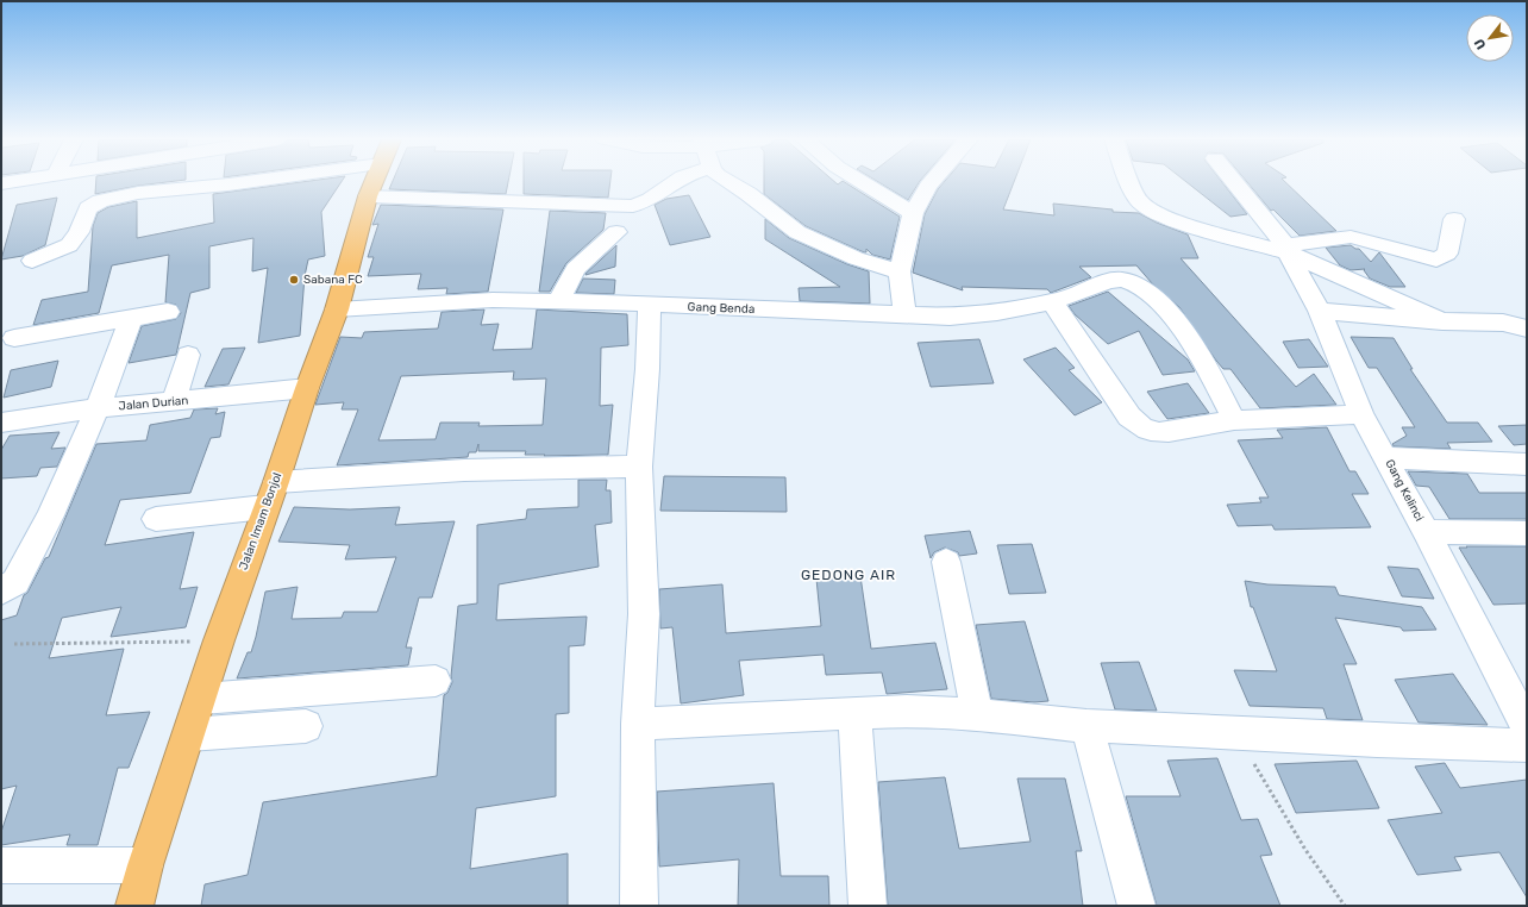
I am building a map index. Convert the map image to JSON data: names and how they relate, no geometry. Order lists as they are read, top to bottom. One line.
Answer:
{"streets":{"highway":["Jalan Imam Bonjol"],"street":["Gang Benda","Jalan Durian","Gang Kelinci"]},"crossings":[["Gang Benda","Jalan Imam Bonjol"],["Jalan Durian","Jalan Imam Bonjol"]],"districts":["GEDONG AIR"],"places":["Sabana FC"],"north":"bottom left"}
